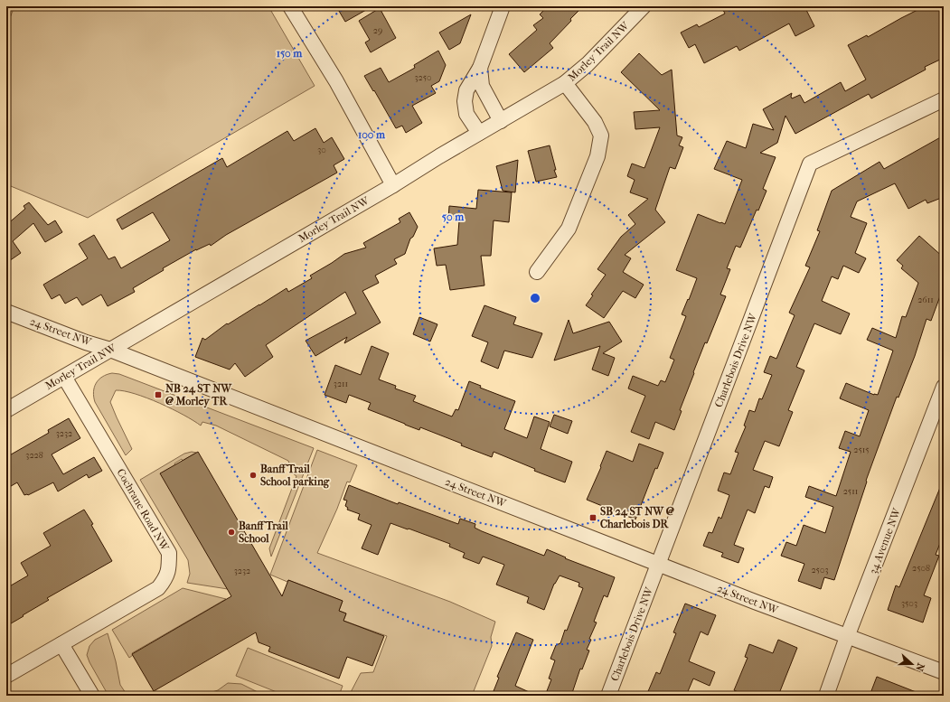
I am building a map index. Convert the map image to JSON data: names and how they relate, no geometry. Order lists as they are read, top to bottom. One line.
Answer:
{"streets":{"street":["Morley Trail NW","24 Street NW","Charlebois Drive NW","Cochrane Road NW","34 Avenue NW"]},"crossings":[["Morley Trail NW","24 Street NW"],["Morley Trail NW","Cochrane Road NW"],["24 Street NW","Charlebois Drive NW"],["24 Street NW","34 Avenue NW"]],"places":{"transit":["NB 24 ST NW @ Morley TR","SB 24 ST NW @ Charlebois DR"],"other":["Banff Trail School parking","Banff Trail School"]},"house_numbers":["29","3250","30","2611","3211","3232","2515","3228","2511","2508","2503","3232","3503"],"north":"right","rings":["150 m","100 m","50 m"]}
